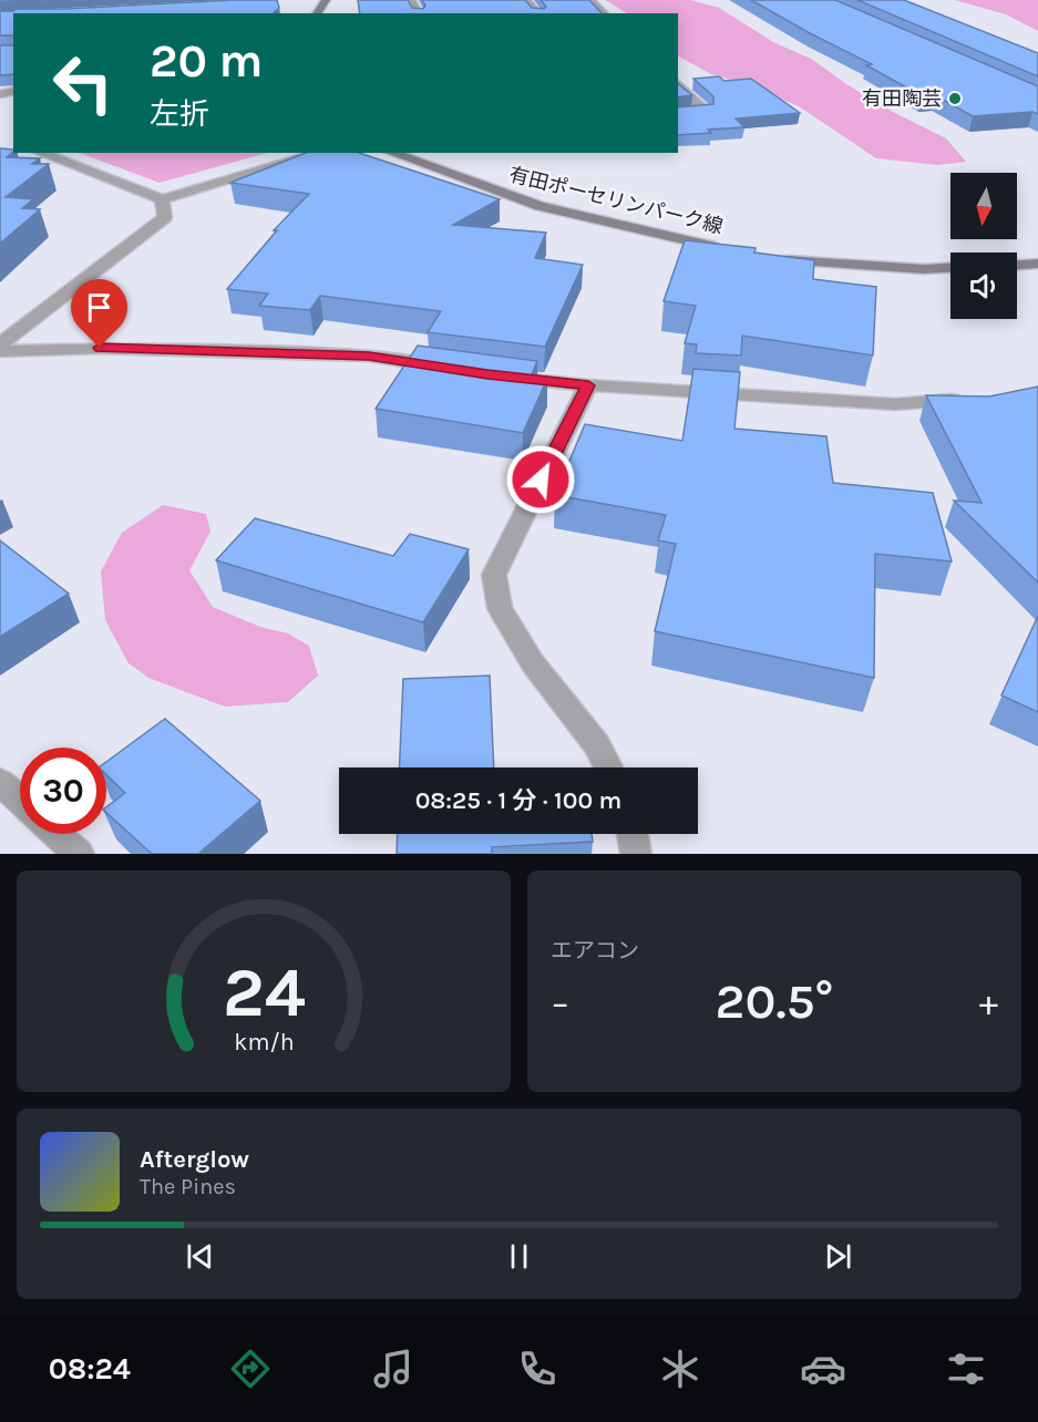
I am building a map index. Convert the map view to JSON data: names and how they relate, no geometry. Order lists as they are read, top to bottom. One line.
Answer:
{"streets":{"main road":["有田ポーセリンパーク線"]},"places":["有田陶芸"],"north":"bottom","page":{"turn":["20 m","左折"],"limit":"30","trip":"08:25 · 1 分 · 100 m","tile":"エアコン","heat":["−","20.5°","+"],"song":["Afterglow","The Pines"],"tabs":"08:24","gauge":["24","km/h"]}}
